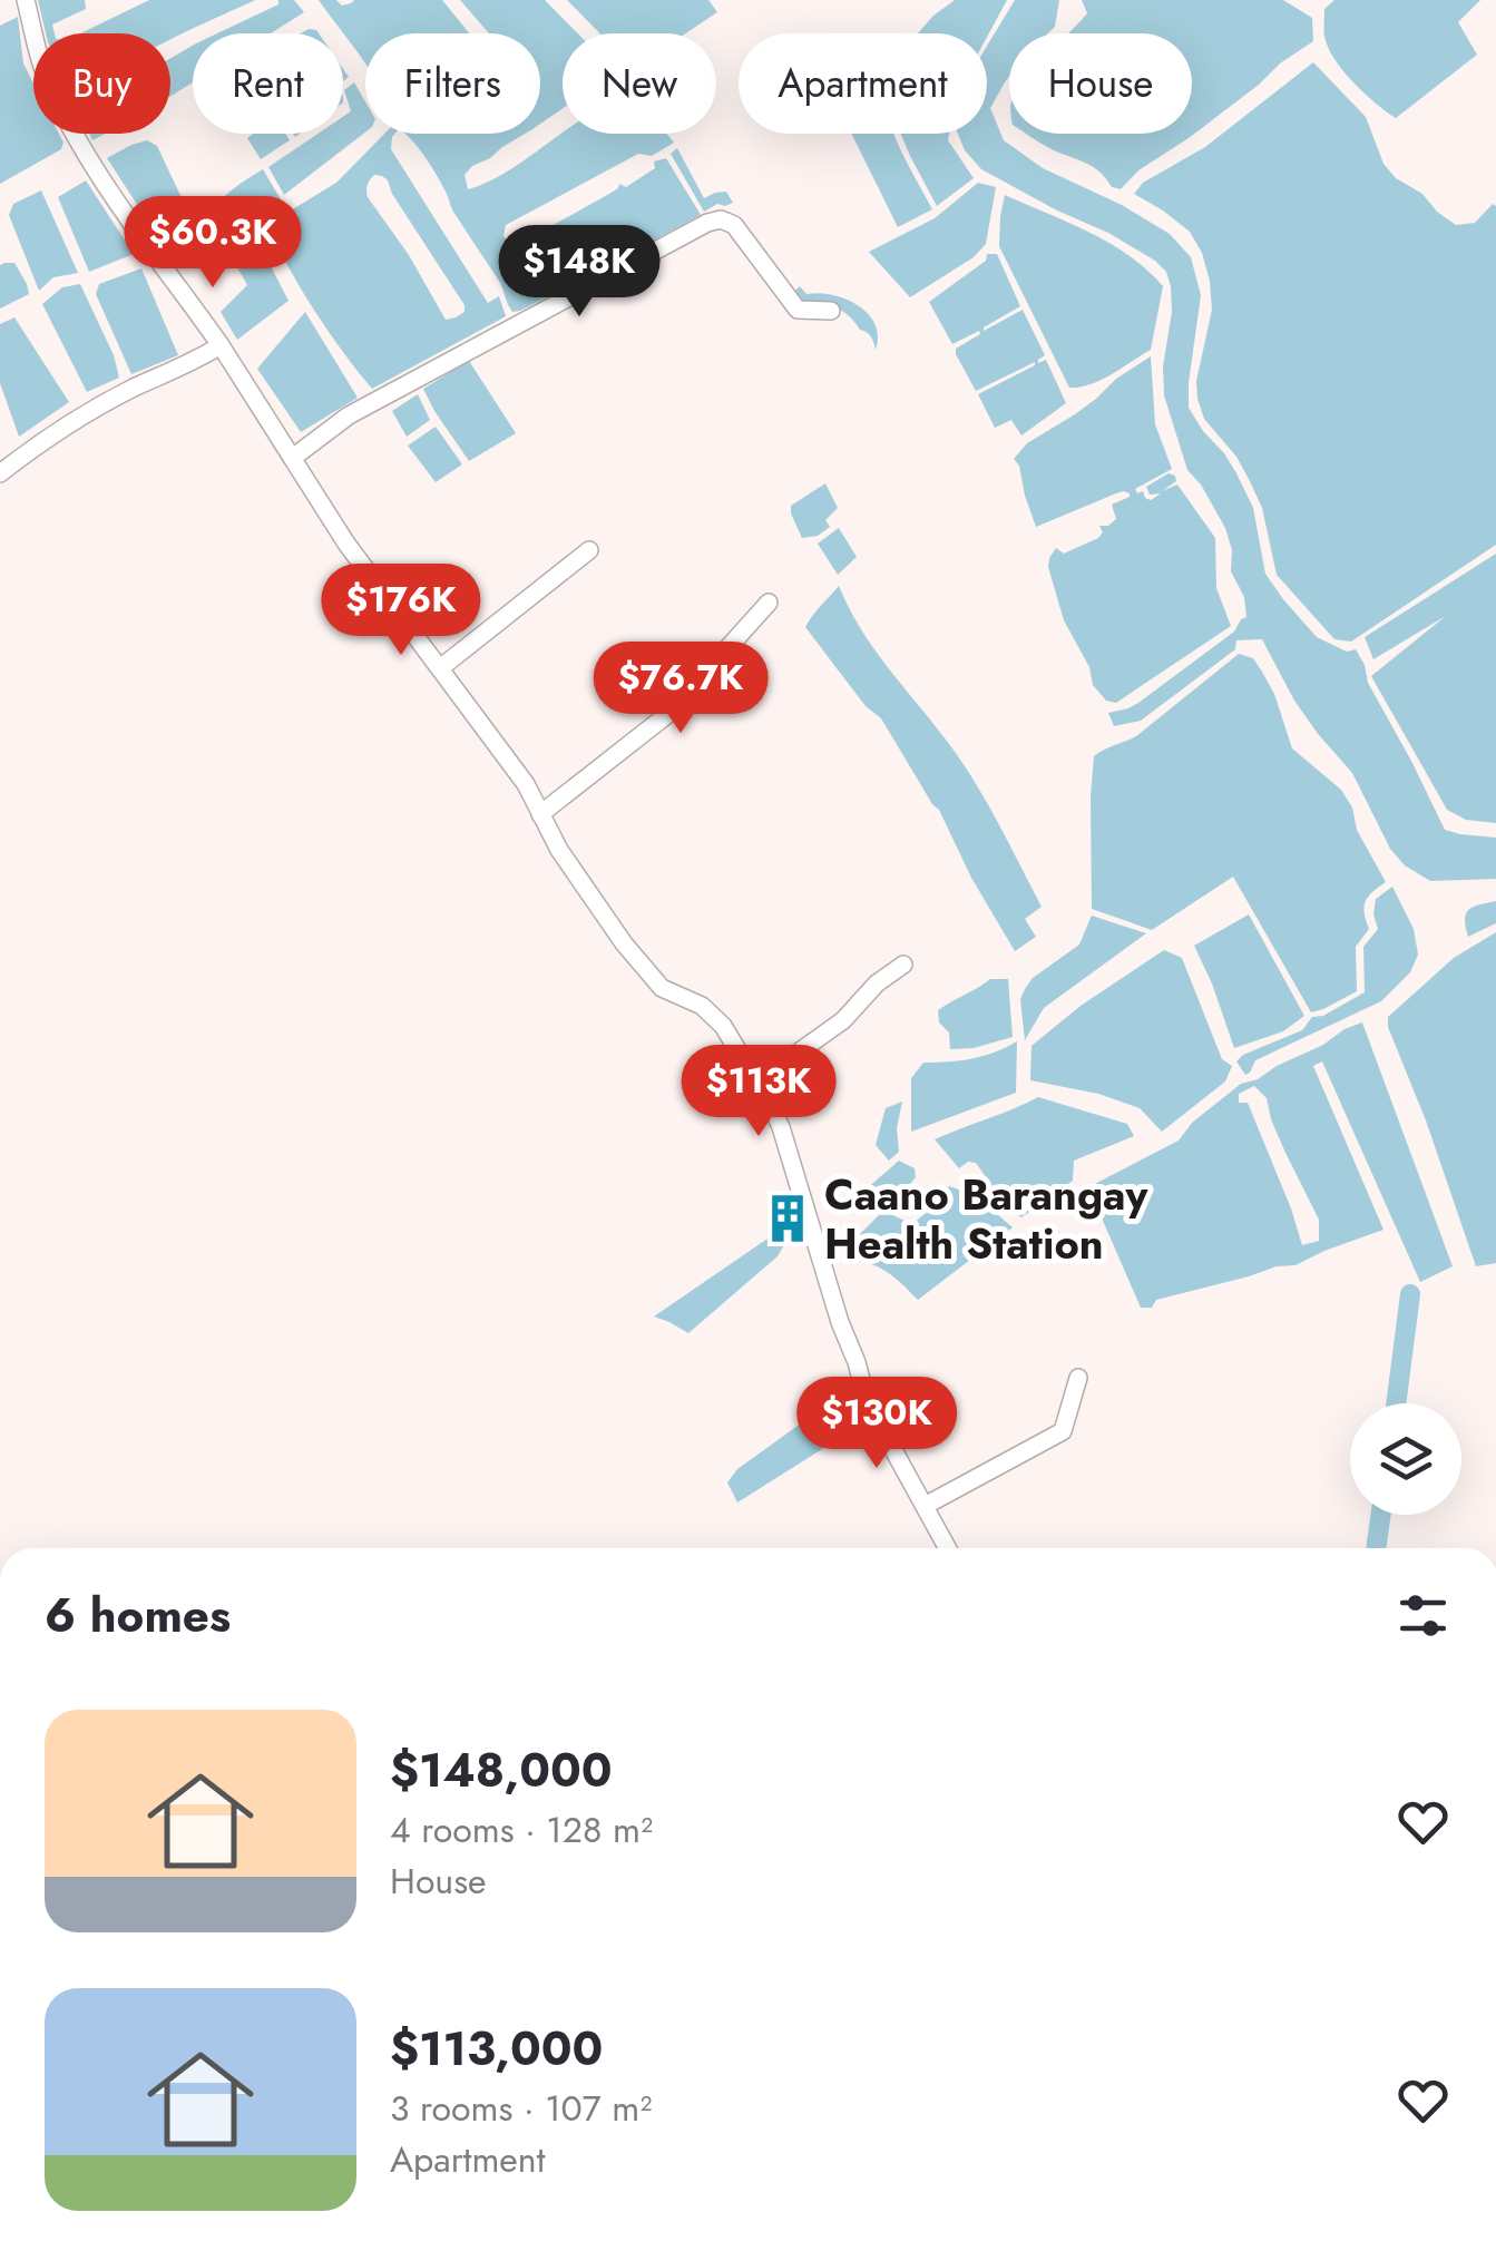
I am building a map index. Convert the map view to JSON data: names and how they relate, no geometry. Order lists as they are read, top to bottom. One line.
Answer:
{"places":{"building":["Caano Barangay Health Station"]},"page":{"chip":["Buy","Rent","Filters","New","Apartment","House"],"price":["$60.3K","$148K","$176K","$76.7K","$113K","$130K"],"heading":"6 homes","list":[{"name":"$148,000","note":"4 rooms · 128 m² · House"},{"name":"$113,000","note":"3 rooms · 107 m² · Apartment"}]}}
